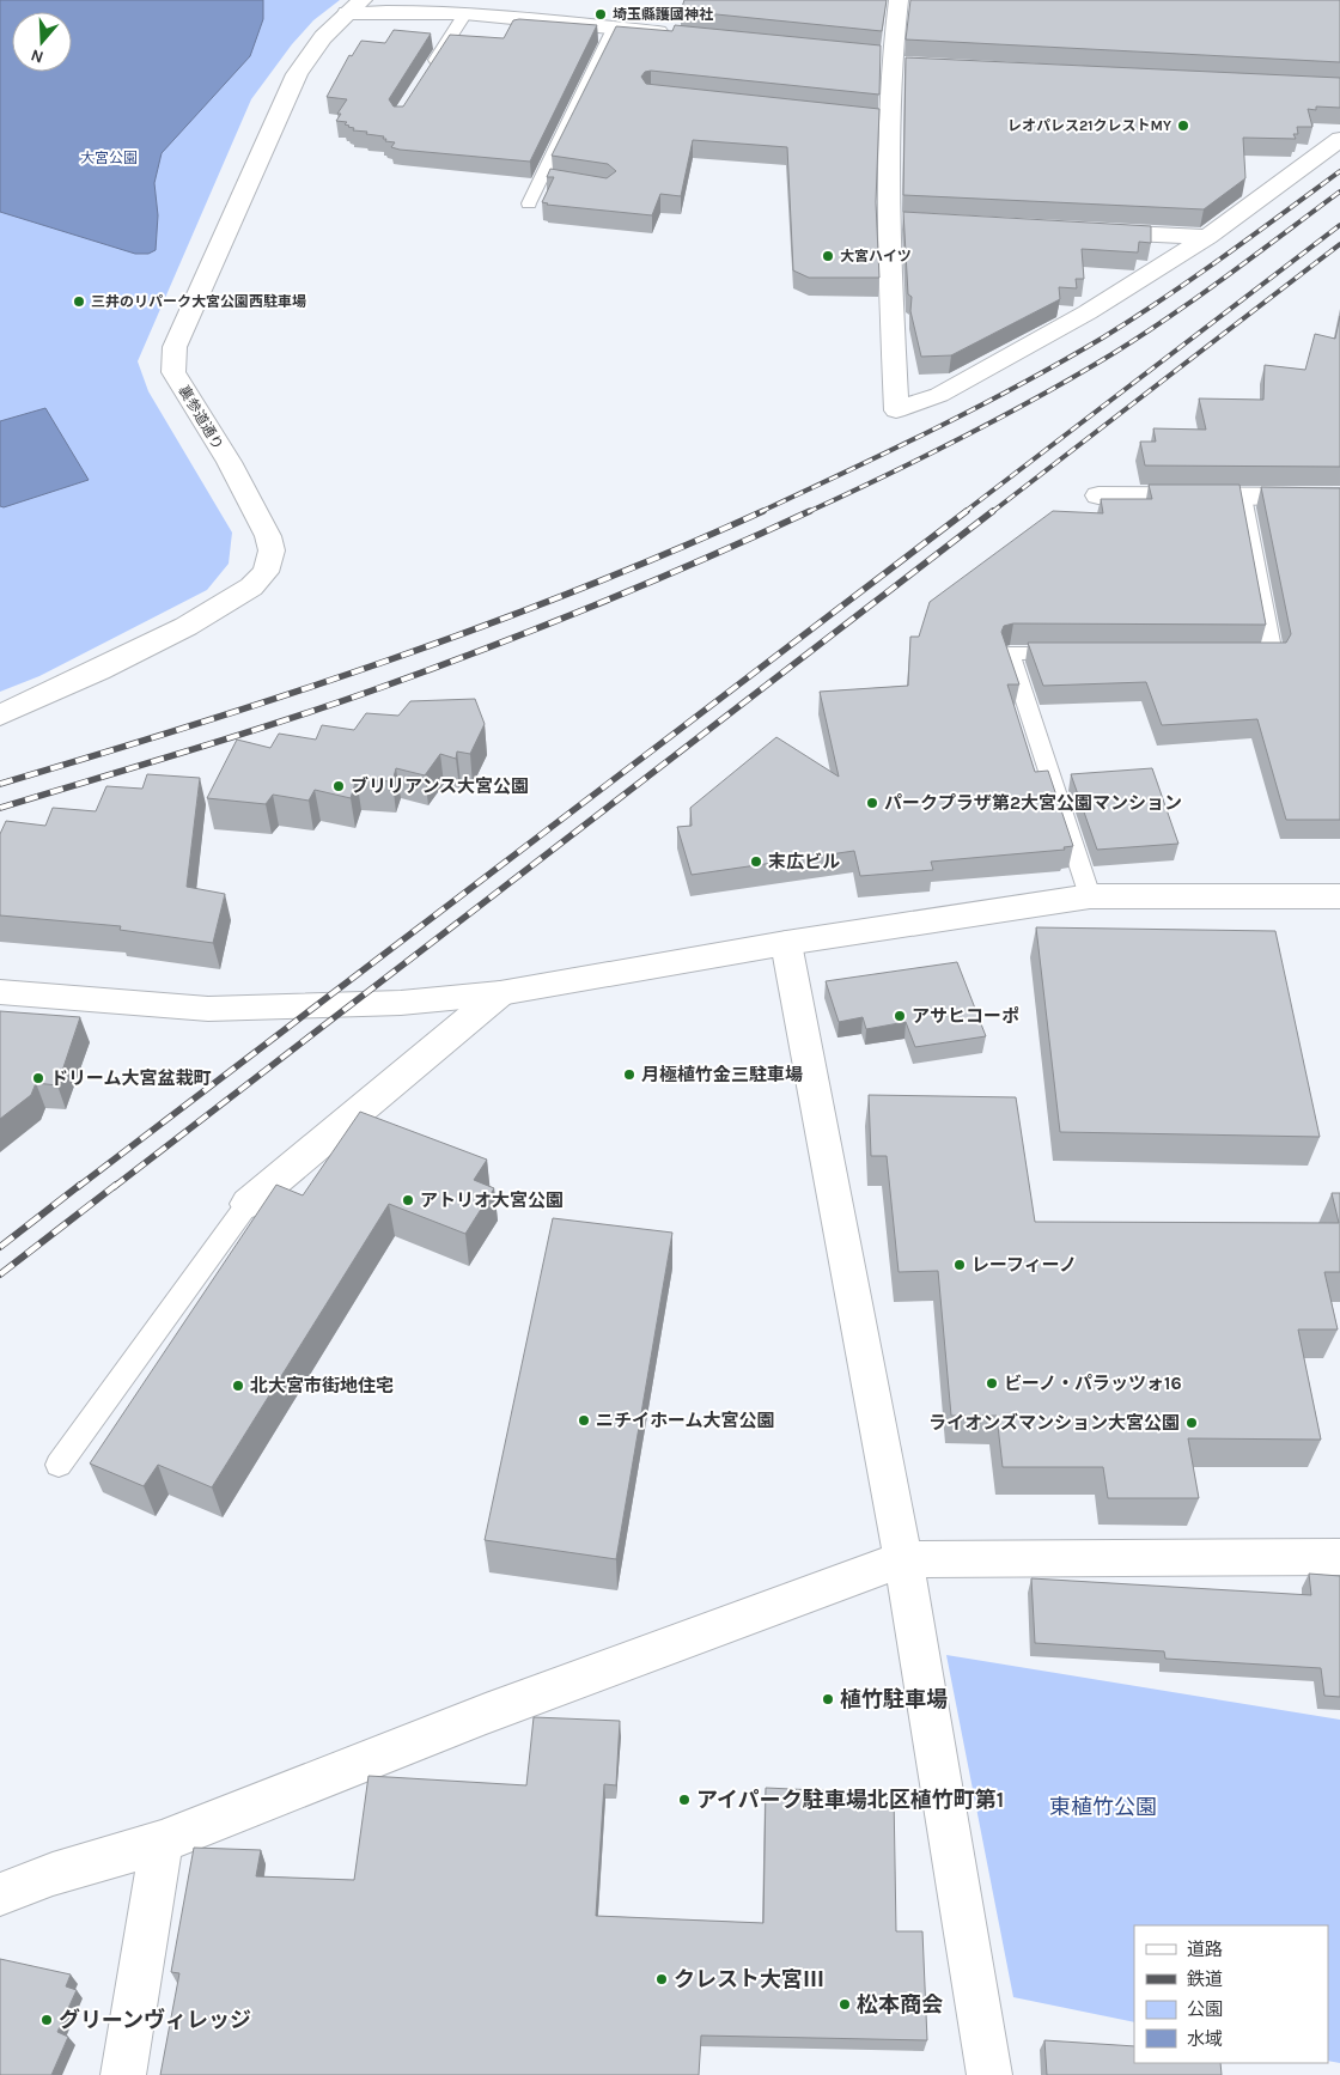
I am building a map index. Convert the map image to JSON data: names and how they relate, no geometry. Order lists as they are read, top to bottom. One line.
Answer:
{"streets":{"street":["裏参道通り"]},"parks":["大宮公園","東植竹公園"],"places":["埼玉縣護國神社","レオパレス21クレストMY","大宮ハイツ","三井のリパーク大宮公園西駐車場","ブリリアンス大宮公園","パークプラザ第2大宮公園マンション","末広ビル","アサヒコーポ","月極植竹金三駐車場","ドリーム大宮盆栽町","アトリオ大宮公園","レーフィーノ","ビーノ・パラッツォ16","北大宮市街地住宅","ニチイホーム大宮公園","ライオンズマンション大宮公園","植竹駐車場","アイパーク駐車場北区植竹町第1","クレスト大宮Ⅲ","松本商会","グリーンヴィレッジ"],"legend":["道路","鉄道","公園","水域"],"north":"bottom"}
